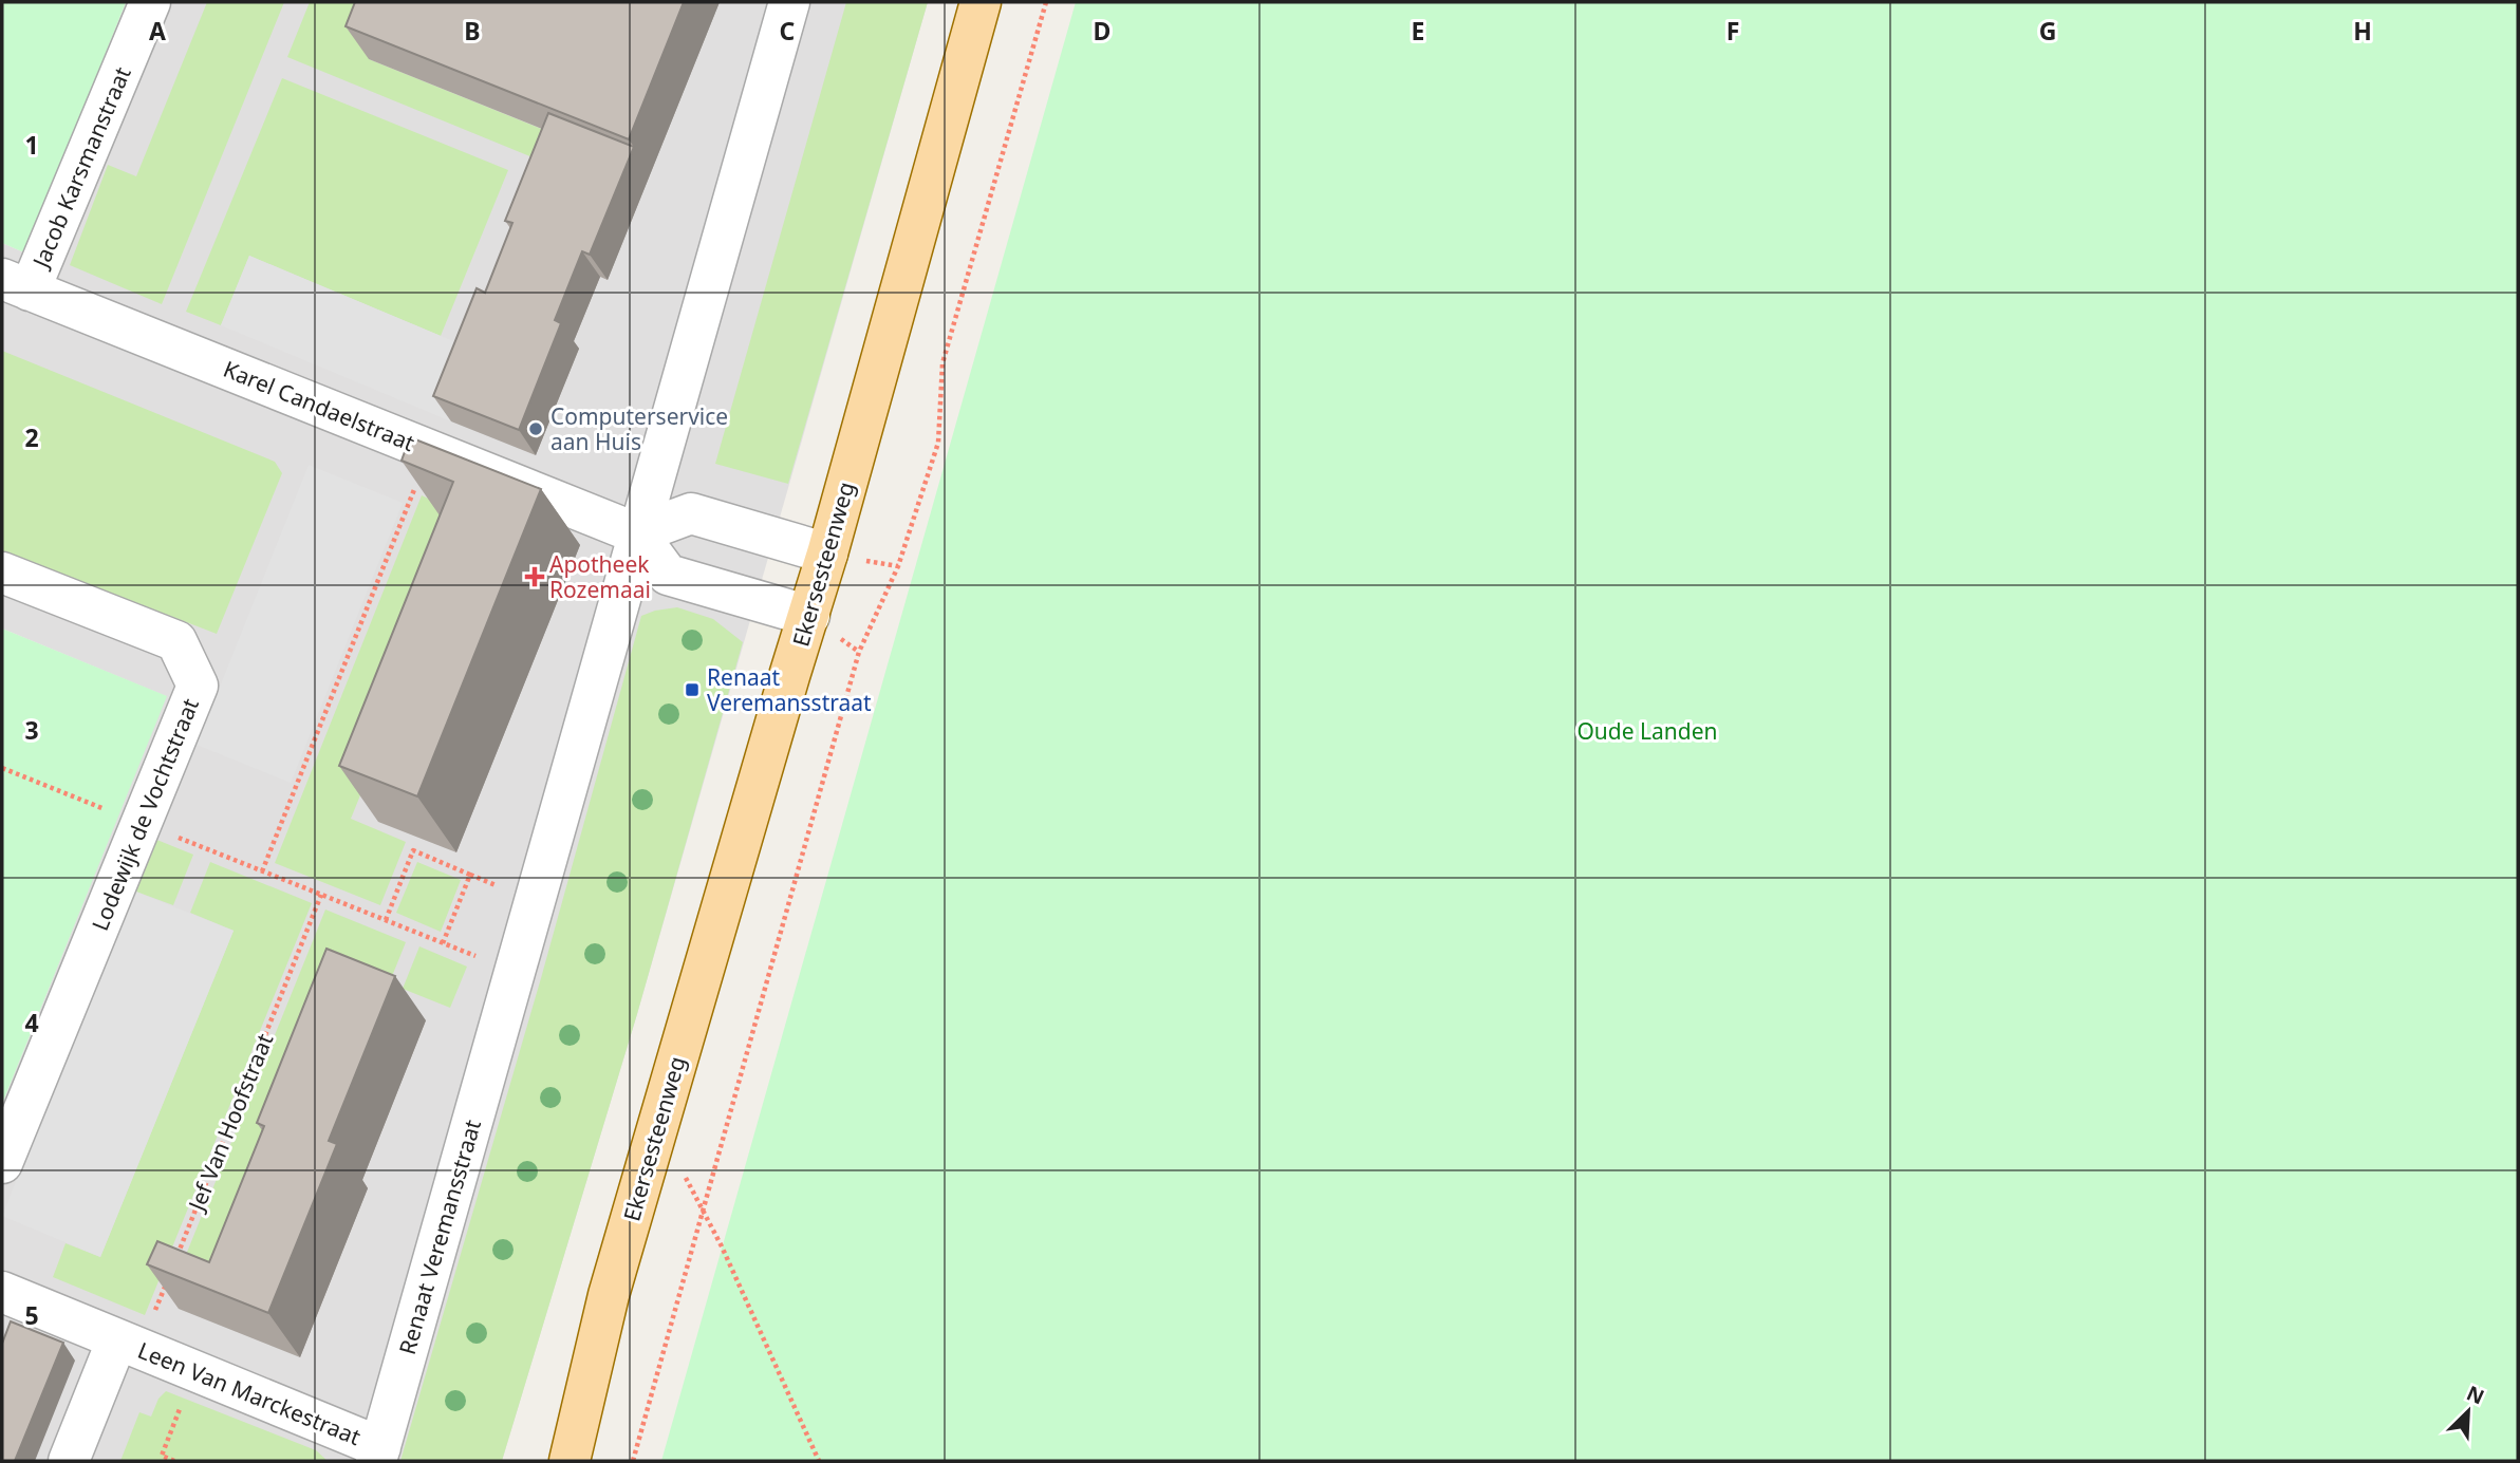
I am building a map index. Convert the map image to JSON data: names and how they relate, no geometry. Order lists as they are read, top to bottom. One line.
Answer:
{"streets":{"main road":["Ekersesteenweg"],"street":["Jacob Karsmanstraat","Karel Candaelstraat","Lodewijk de Vochtstraat","Renaat Veremansstraat","Leen Van Marckestraat"],"path":["Jef Van Hoofstraat"]},"crossings":[["Jacob Karsmanstraat","Karel Candaelstraat"],["Karel Candaelstraat","Renaat Veremansstraat"],["Renaat Veremansstraat","Leen Van Marckestraat"]],"parks":["Oude Landen"],"places":{"other":["Computerservice aan Huis"],"health":["Apotheek Rozemaai"],"transit":["Renaat Veremansstraat"]},"north":"top right","grid":{"columns":["A","B","C","D","E","F","G","H"],"rows":["1","2","3","4","5"]}}
